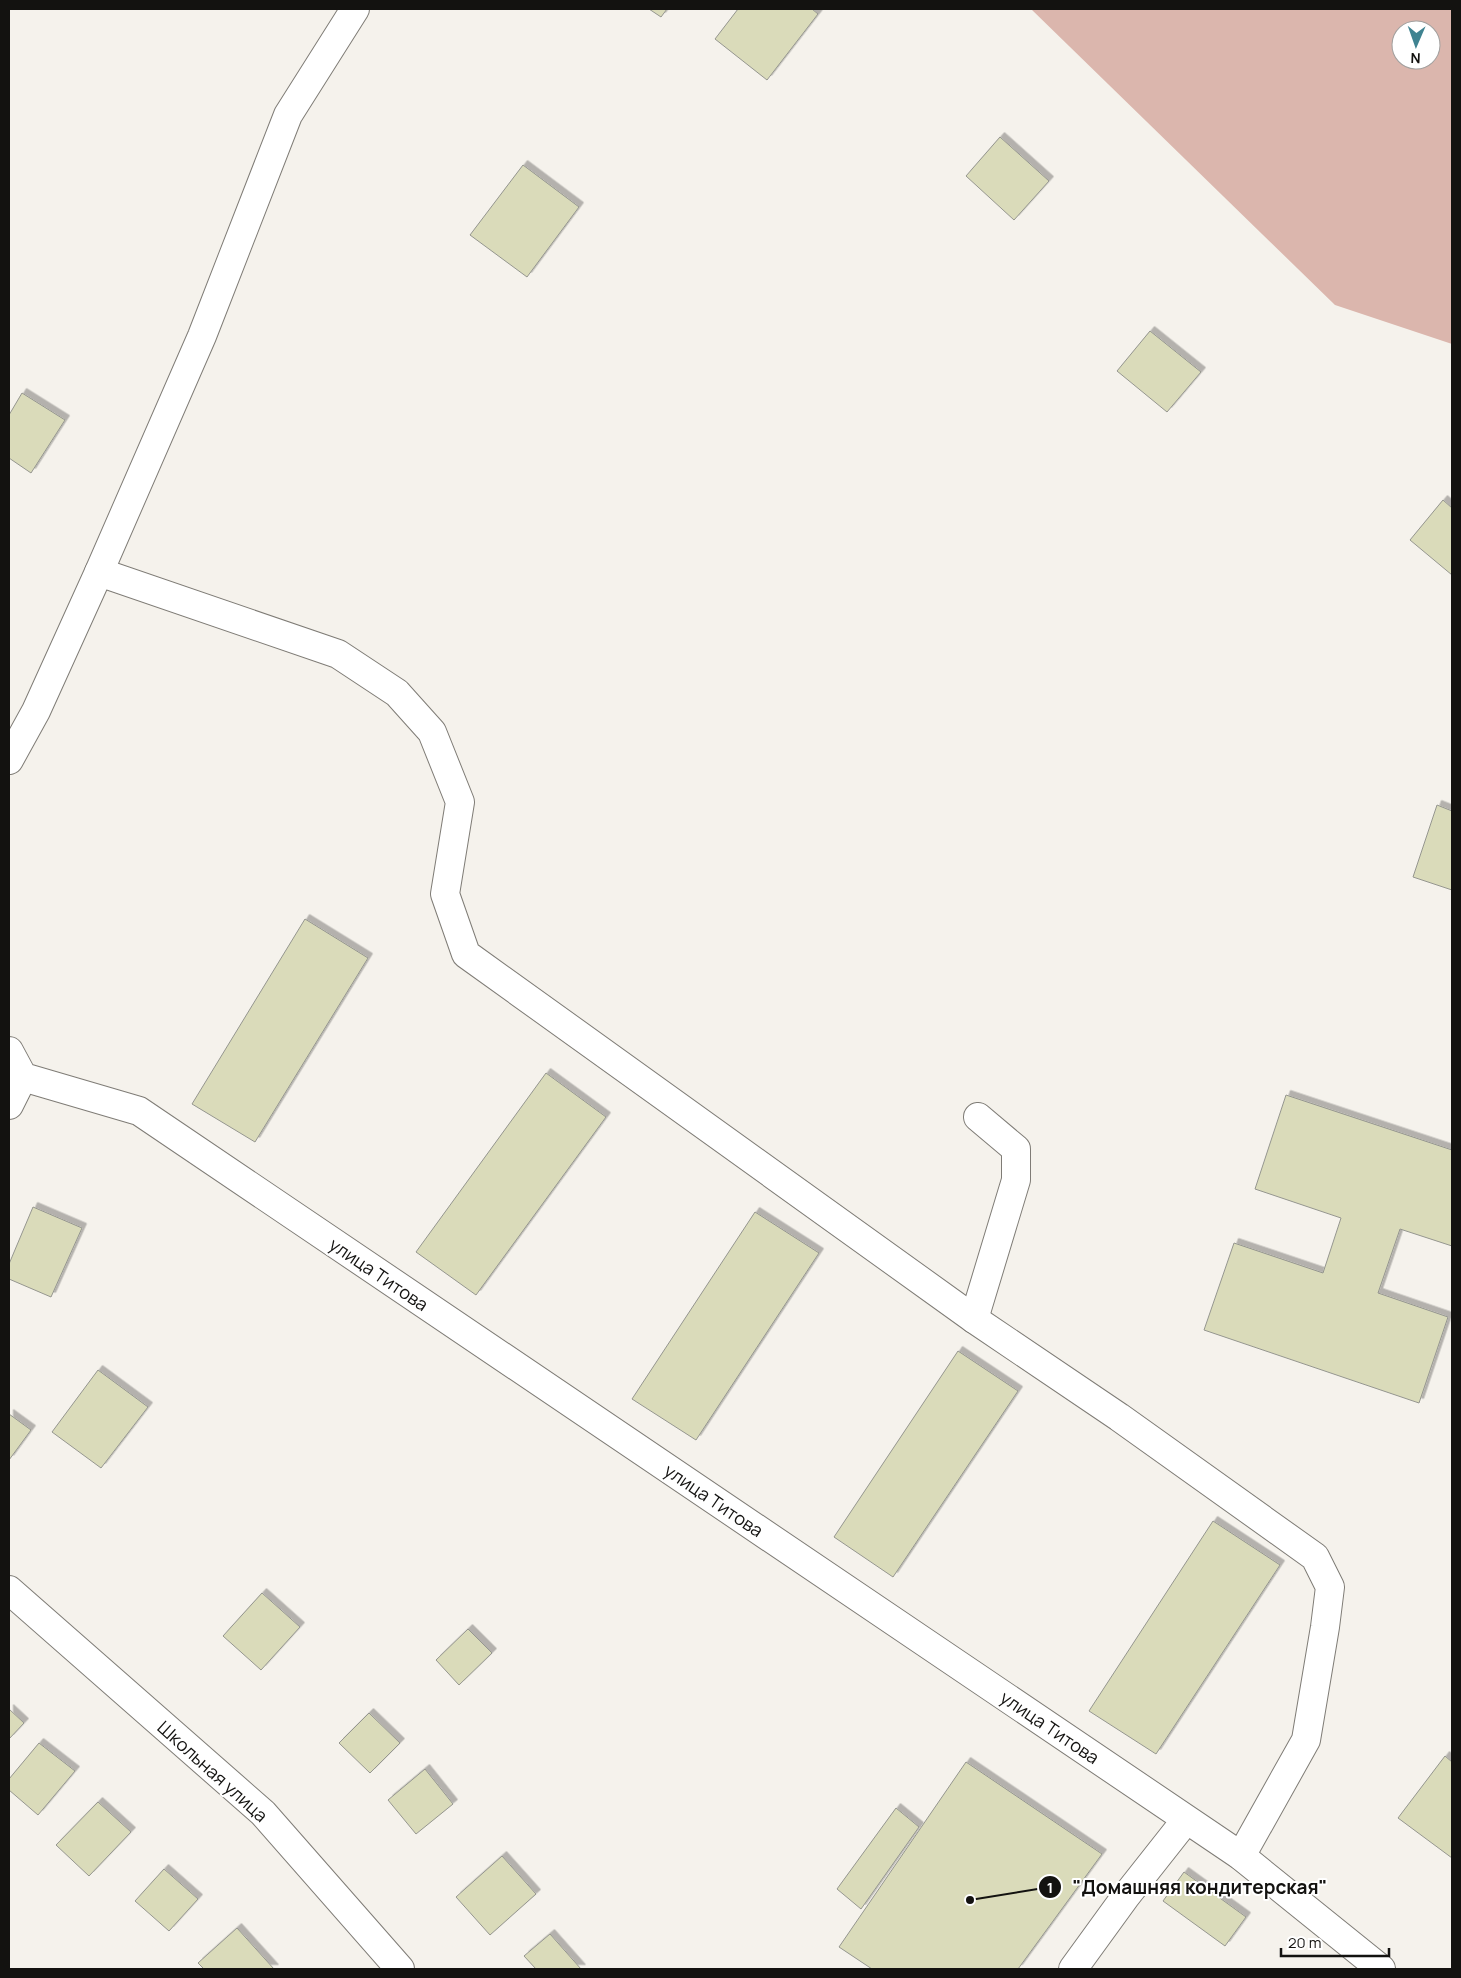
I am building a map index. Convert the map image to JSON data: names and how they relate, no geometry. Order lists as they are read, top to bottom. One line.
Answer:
{"streets":{"street":["улица Титова","Школьная улица"]},"places":["\"Домашняя кондитерская\""],"scale_bar":"20 m","north":"bottom"}
